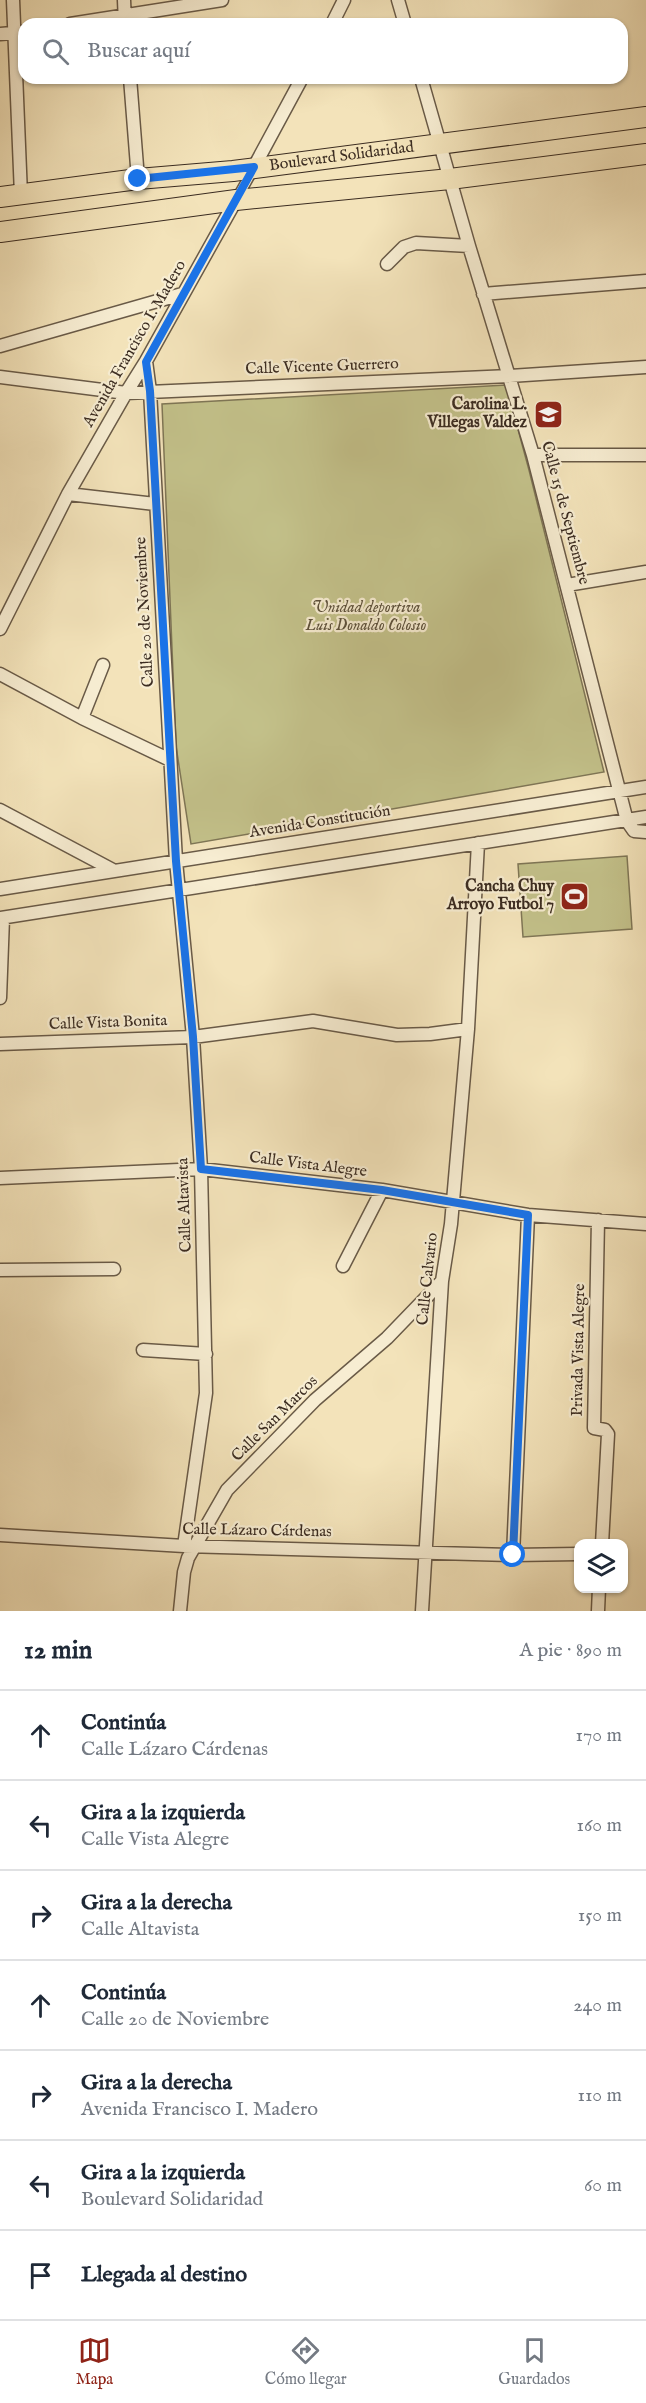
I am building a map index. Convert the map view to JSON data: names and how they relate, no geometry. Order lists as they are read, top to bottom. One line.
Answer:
{"streets":{"main road":["Boulevard Solidaridad"],"street":["Avenida Francisco I. Madero","Calle Vicente Guerrero","Calle 15 de Septiembre","Calle 20 de Noviembre","Avenida Constitución","Calle Vista Bonita","Calle Vista Alegre","Calle Altavista","Calle Calvario","Privada Vista Alegre","Calle San Marcos","Calle Lázaro Cárdenas"]},"crossings":[["Boulevard Solidaridad","Avenida Francisco I. Madero"],["Boulevard Solidaridad","Calle 15 de Septiembre"],["Avenida Francisco I. Madero","Calle Vicente Guerrero"],["Avenida Francisco I. Madero","Calle 20 de Noviembre"],["Calle Vicente Guerrero","Calle 15 de Septiembre"],["Calle Vicente Guerrero","Calle 20 de Noviembre"],["Calle 15 de Septiembre","Avenida Constitución"],["Calle 20 de Noviembre","Avenida Constitución"],["Calle 20 de Noviembre","Calle Altavista"],["Avenida Constitución","Calle Altavista"],["Calle Vista Bonita","Calle Altavista"],["Calle Vista Bonita","Calle Calvario"],["Calle Vista Alegre","Calle Altavista"],["Calle Vista Alegre","Calle Calvario"],["Calle Vista Alegre","Privada Vista Alegre"],["Calle Altavista","Calle San Marcos"],["Calle Altavista","Calle Lázaro Cárdenas"],["Calle Calvario","Calle San Marcos"],["Calle Calvario","Calle Lázaro Cárdenas"],["Calle San Marcos","Calle Lázaro Cárdenas"]],"parks":["Unidad deportiva Luis Donaldo Colosio"],"places":{"school or university":["Carolina L. Villegas Valdez"],"sports":["Cancha Chuy Arroyo Futbol 7"]},"page":{"search":"Buscar aquí","heading":["12 min","A pie · 890 m"],"list":[["Continúa","Calle Lázaro Cárdenas","170 m"],["Gira a la izquierda","Calle Vista Alegre","160 m"],["Gira a la derecha","Calle Altavista","150 m"],["Continúa","Calle 20 de Noviembre","240 m"],["Gira a la derecha","Avenida Francisco I. Madero","110 m"],["Gira a la izquierda","Boulevard Solidaridad","60 m"],"Llegada al destino"],"nav":["Mapa","Cómo llegar","Guardados"]}}
